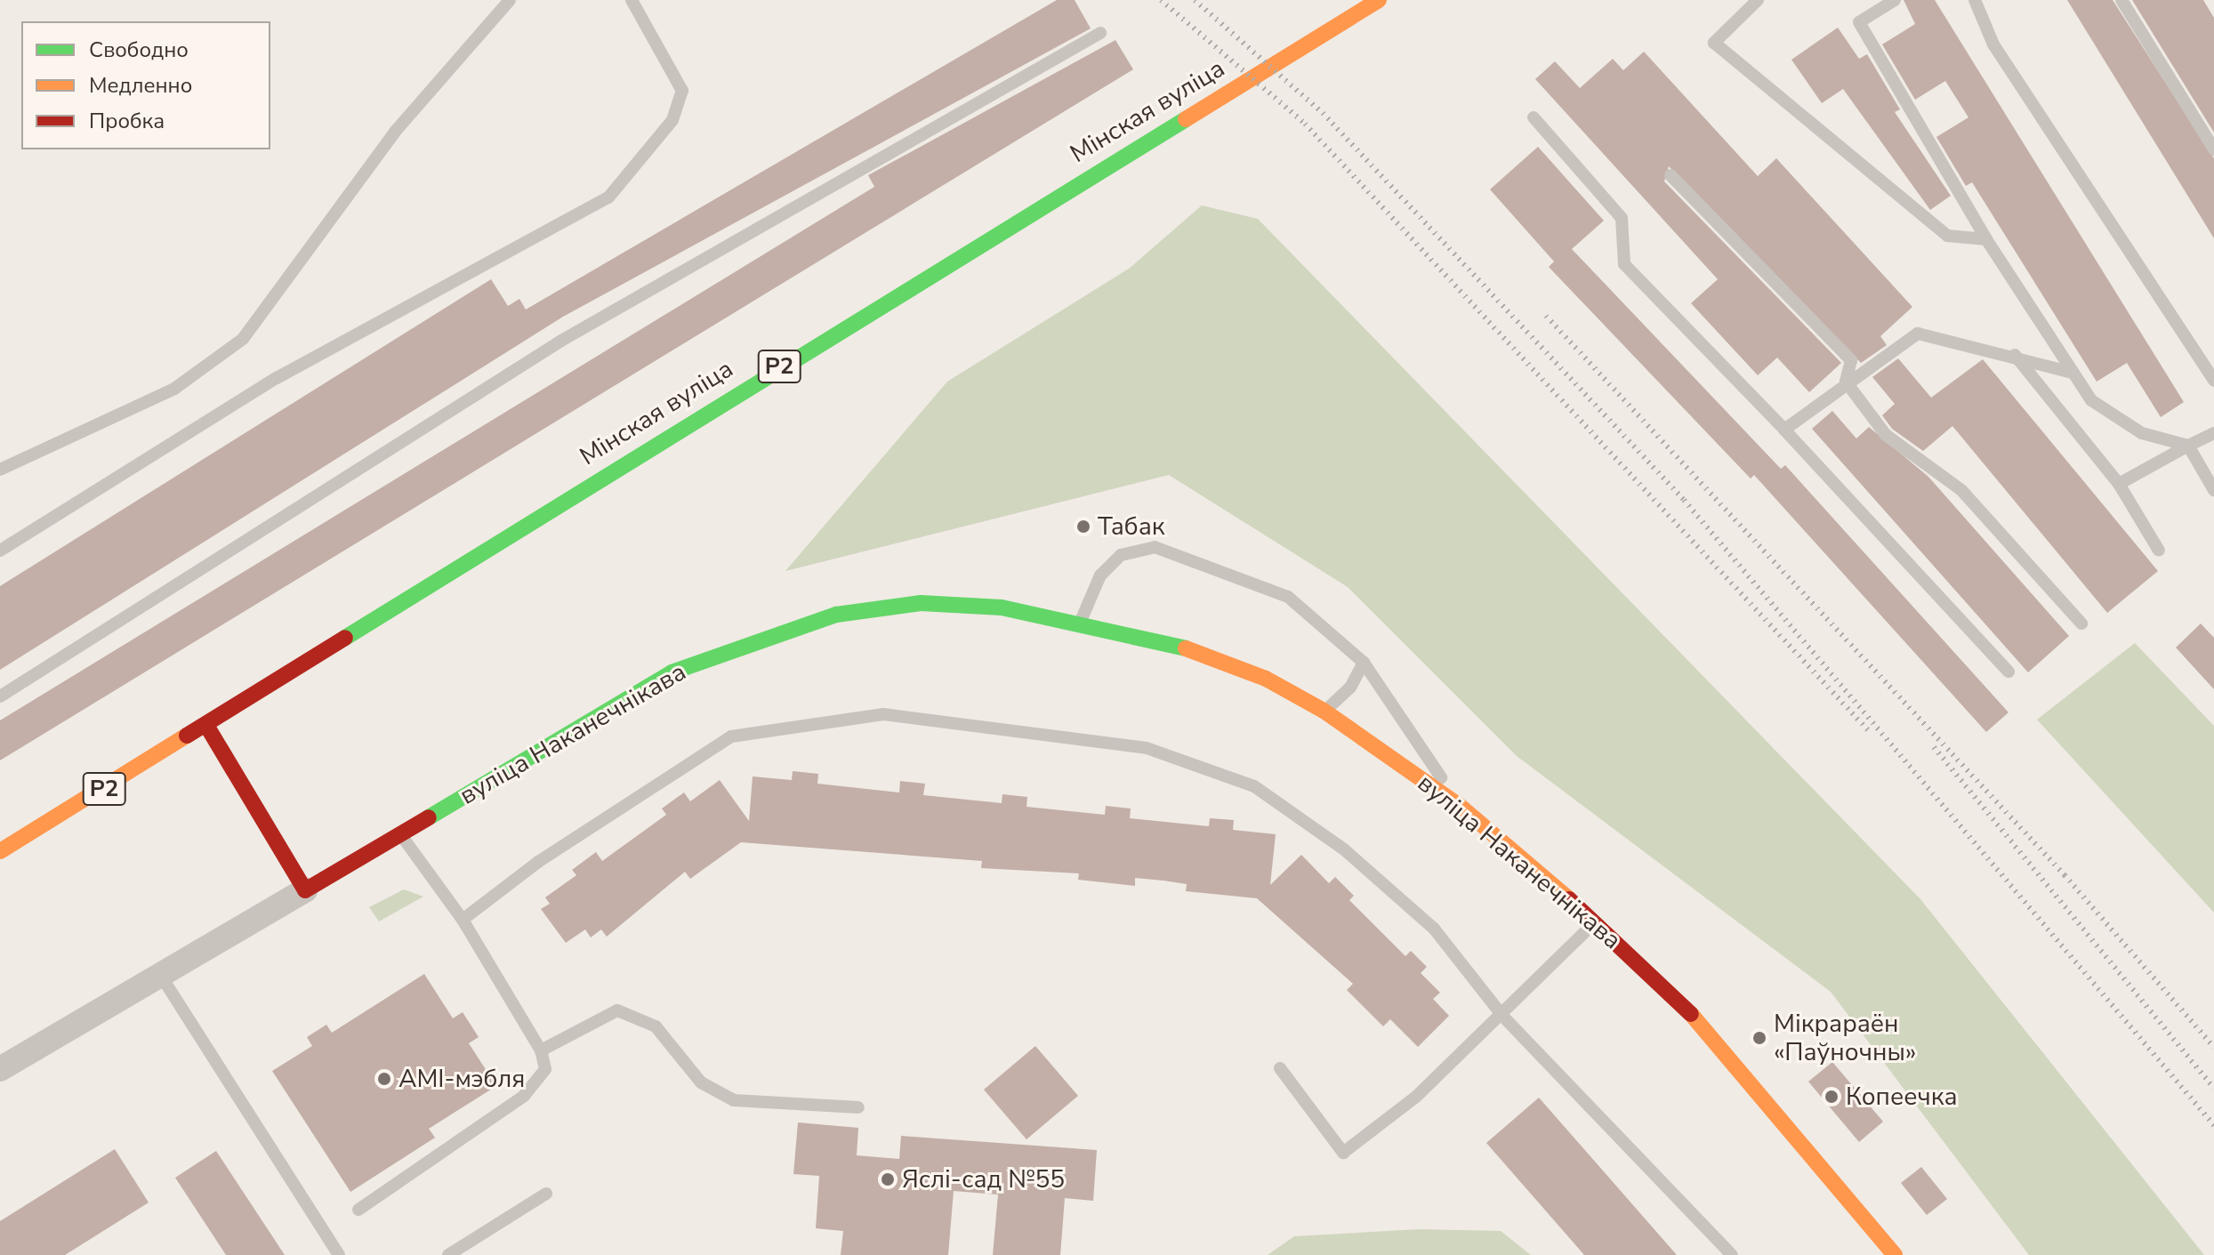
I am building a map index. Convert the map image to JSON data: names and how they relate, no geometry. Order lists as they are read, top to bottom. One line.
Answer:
{"streets":{"main road":["Мінская вуліца","Р2","вуліца Наканечнікава"]},"places":["Табак","Мікрараён «Паўночны»","AMI-мэбля","Копеечка","Яслі-сад №55"],"legend":["Свободно","Медленно","Пробка"]}
